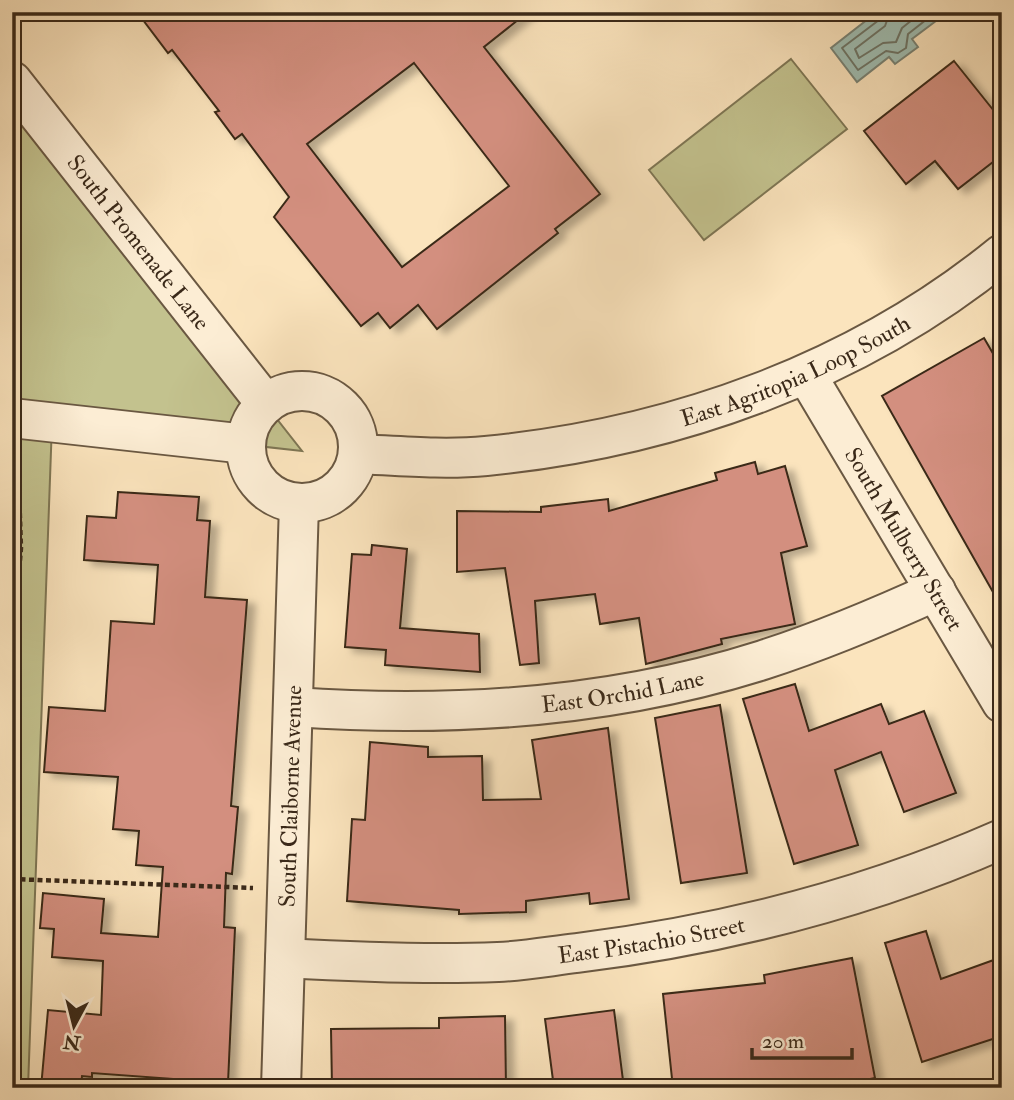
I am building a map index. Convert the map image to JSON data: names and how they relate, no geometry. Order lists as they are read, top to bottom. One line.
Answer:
{"streets":{"street":["South Promenade Lane","East Agritopia Loop South","South Mulberry Street","East Orchid Lane","South Claiborne Avenue","East Pistachio Street"]},"crossings":[["South Promenade Lane","East Agritopia Loop South"],["South Promenade Lane","South Claiborne Avenue"],["East Agritopia Loop South","South Mulberry Street"],["East Agritopia Loop South","South Claiborne Avenue"],["South Mulberry Street","East Orchid Lane"],["East Orchid Lane","South Claiborne Avenue"],["South Claiborne Avenue","East Pistachio Street"]],"scale_bar":"20 m","north":"bottom"}
